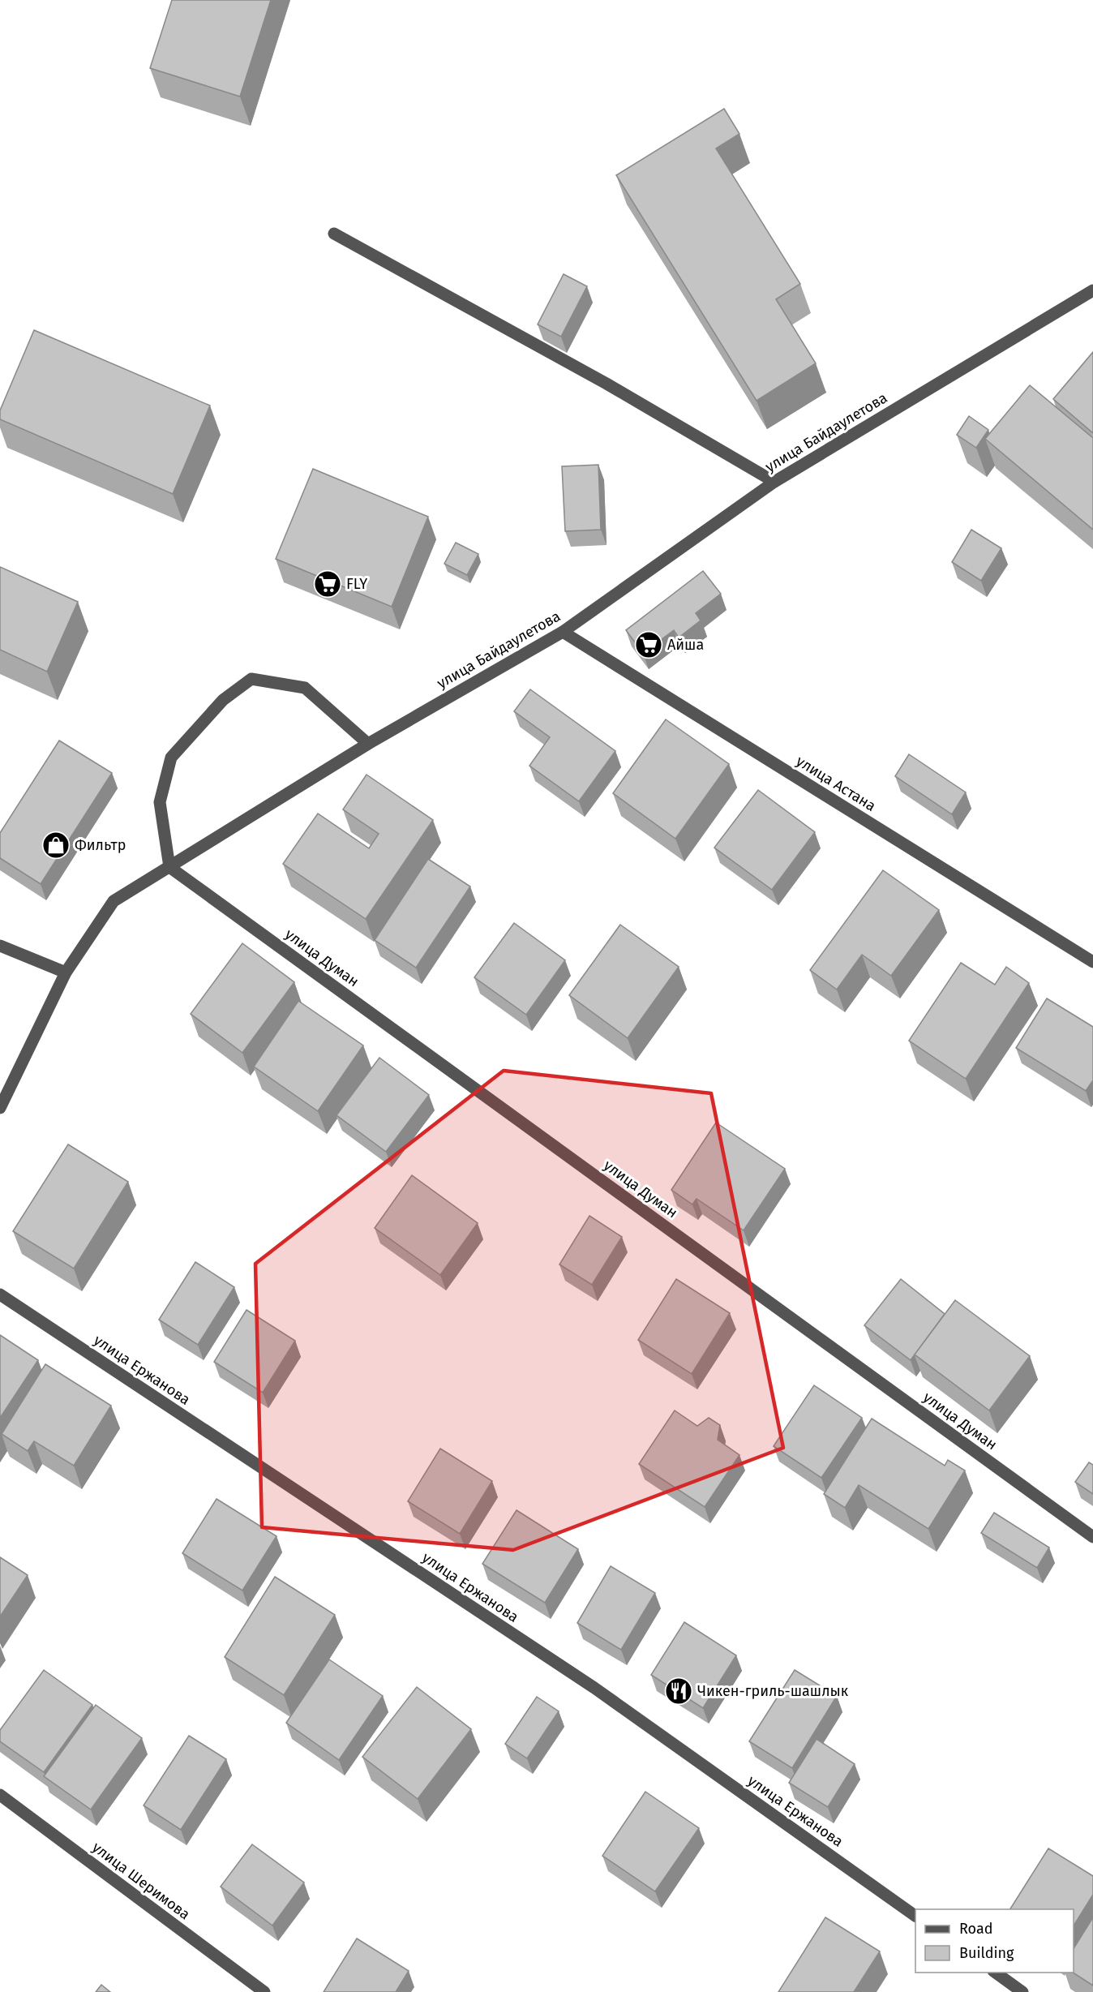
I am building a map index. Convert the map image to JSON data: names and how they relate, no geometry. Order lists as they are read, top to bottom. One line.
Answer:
{"streets":{"street":["улица Байдаулетова","улица Астана","улица Думан","улица Ержанова","улица Шеримова"]},"crossings":[["улица Байдаулетова","улица Астана"],["улица Байдаулетова","улица Думан"]],"places":{"supermarket":["FLY","Айша"],"shop":["Фильтр"],"restaurant":["Чикен-гриль-шашлык"]},"legend":["Road","Building"]}
